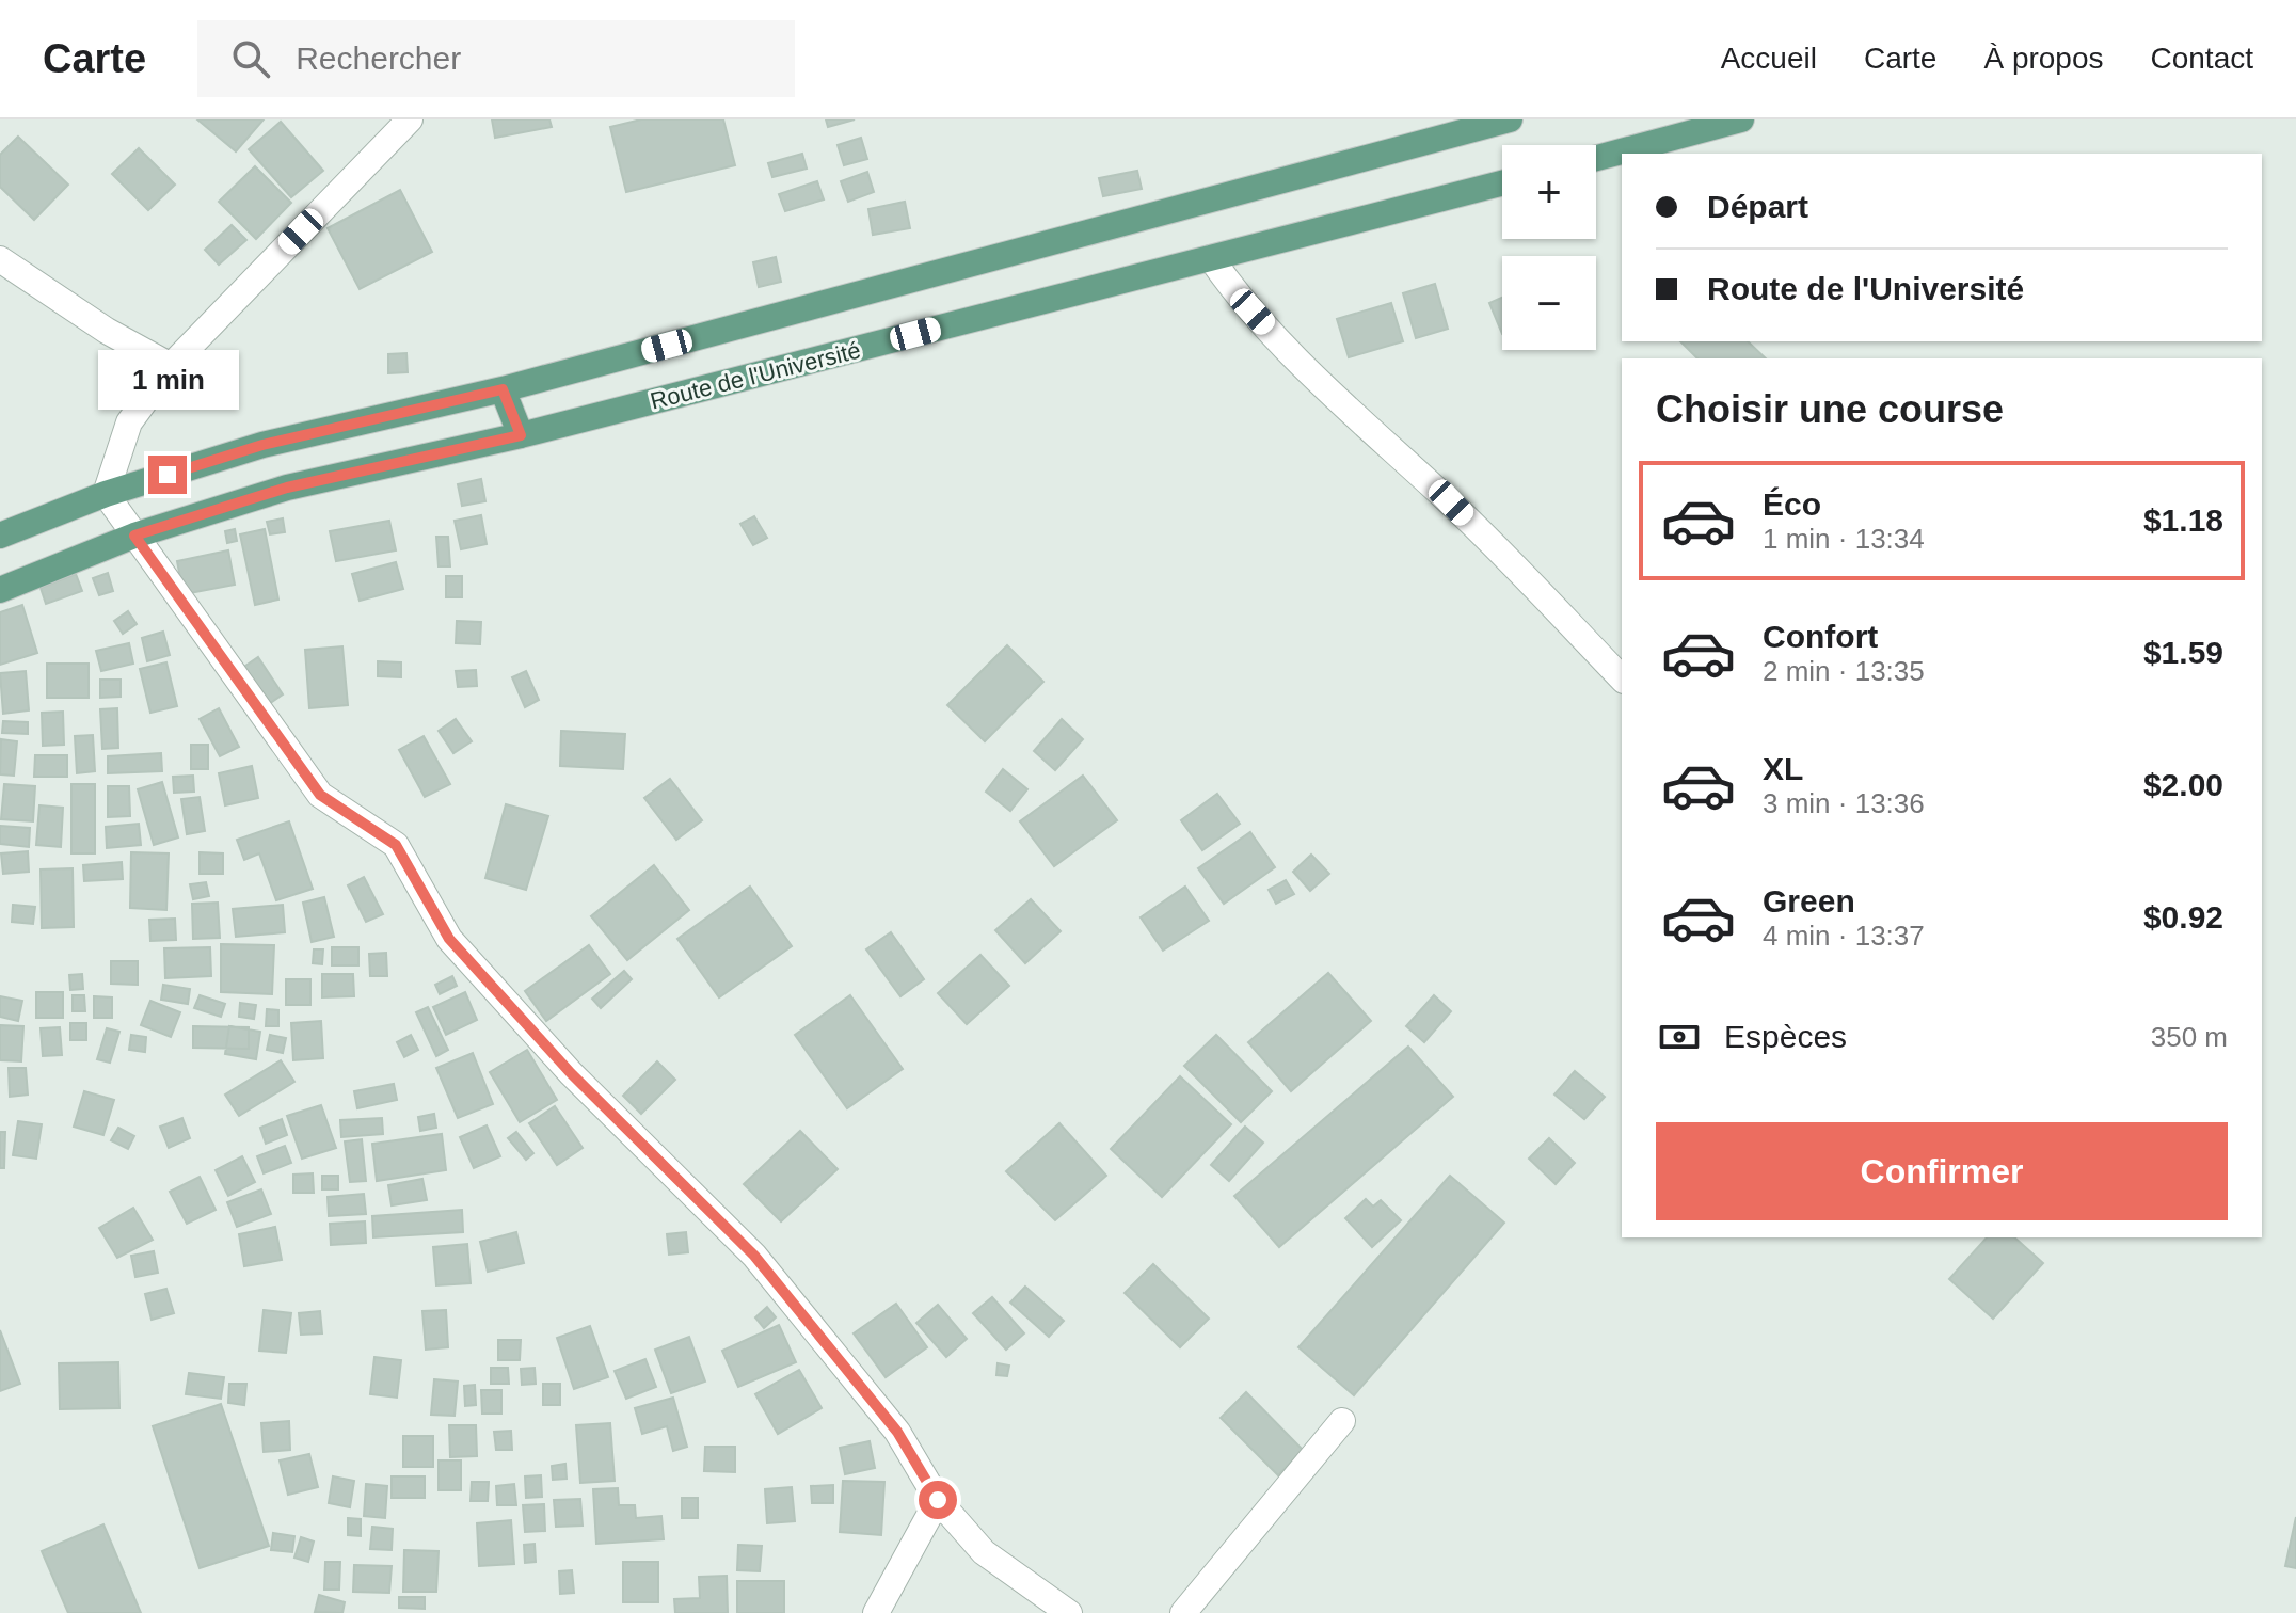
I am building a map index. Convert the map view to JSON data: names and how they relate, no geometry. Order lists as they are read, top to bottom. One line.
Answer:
{"streets":{"main road":["Route de l'Université"]},"page":{"header":"Carte","search":"Rechercher","nav":["Accueil","Carte","À propos","Contact"],"map_buttons":["+","−"],"banner":["Départ","Route de l'Université"],"bubble":"1 min","heading":"Choisir une course","list":[{"name":"Éco","note":"1 min · 13:34","value":"$1.18"},{"name":"Confort","note":"2 min · 13:35","value":"$1.59"},{"name":"XL","note":"3 min · 13:36","value":"$2.00"},{"name":"Green","note":"4 min · 13:37","value":"$0.92"}],"pay":["Espèces","350 m"],"buttons":"Confirmer"}}
